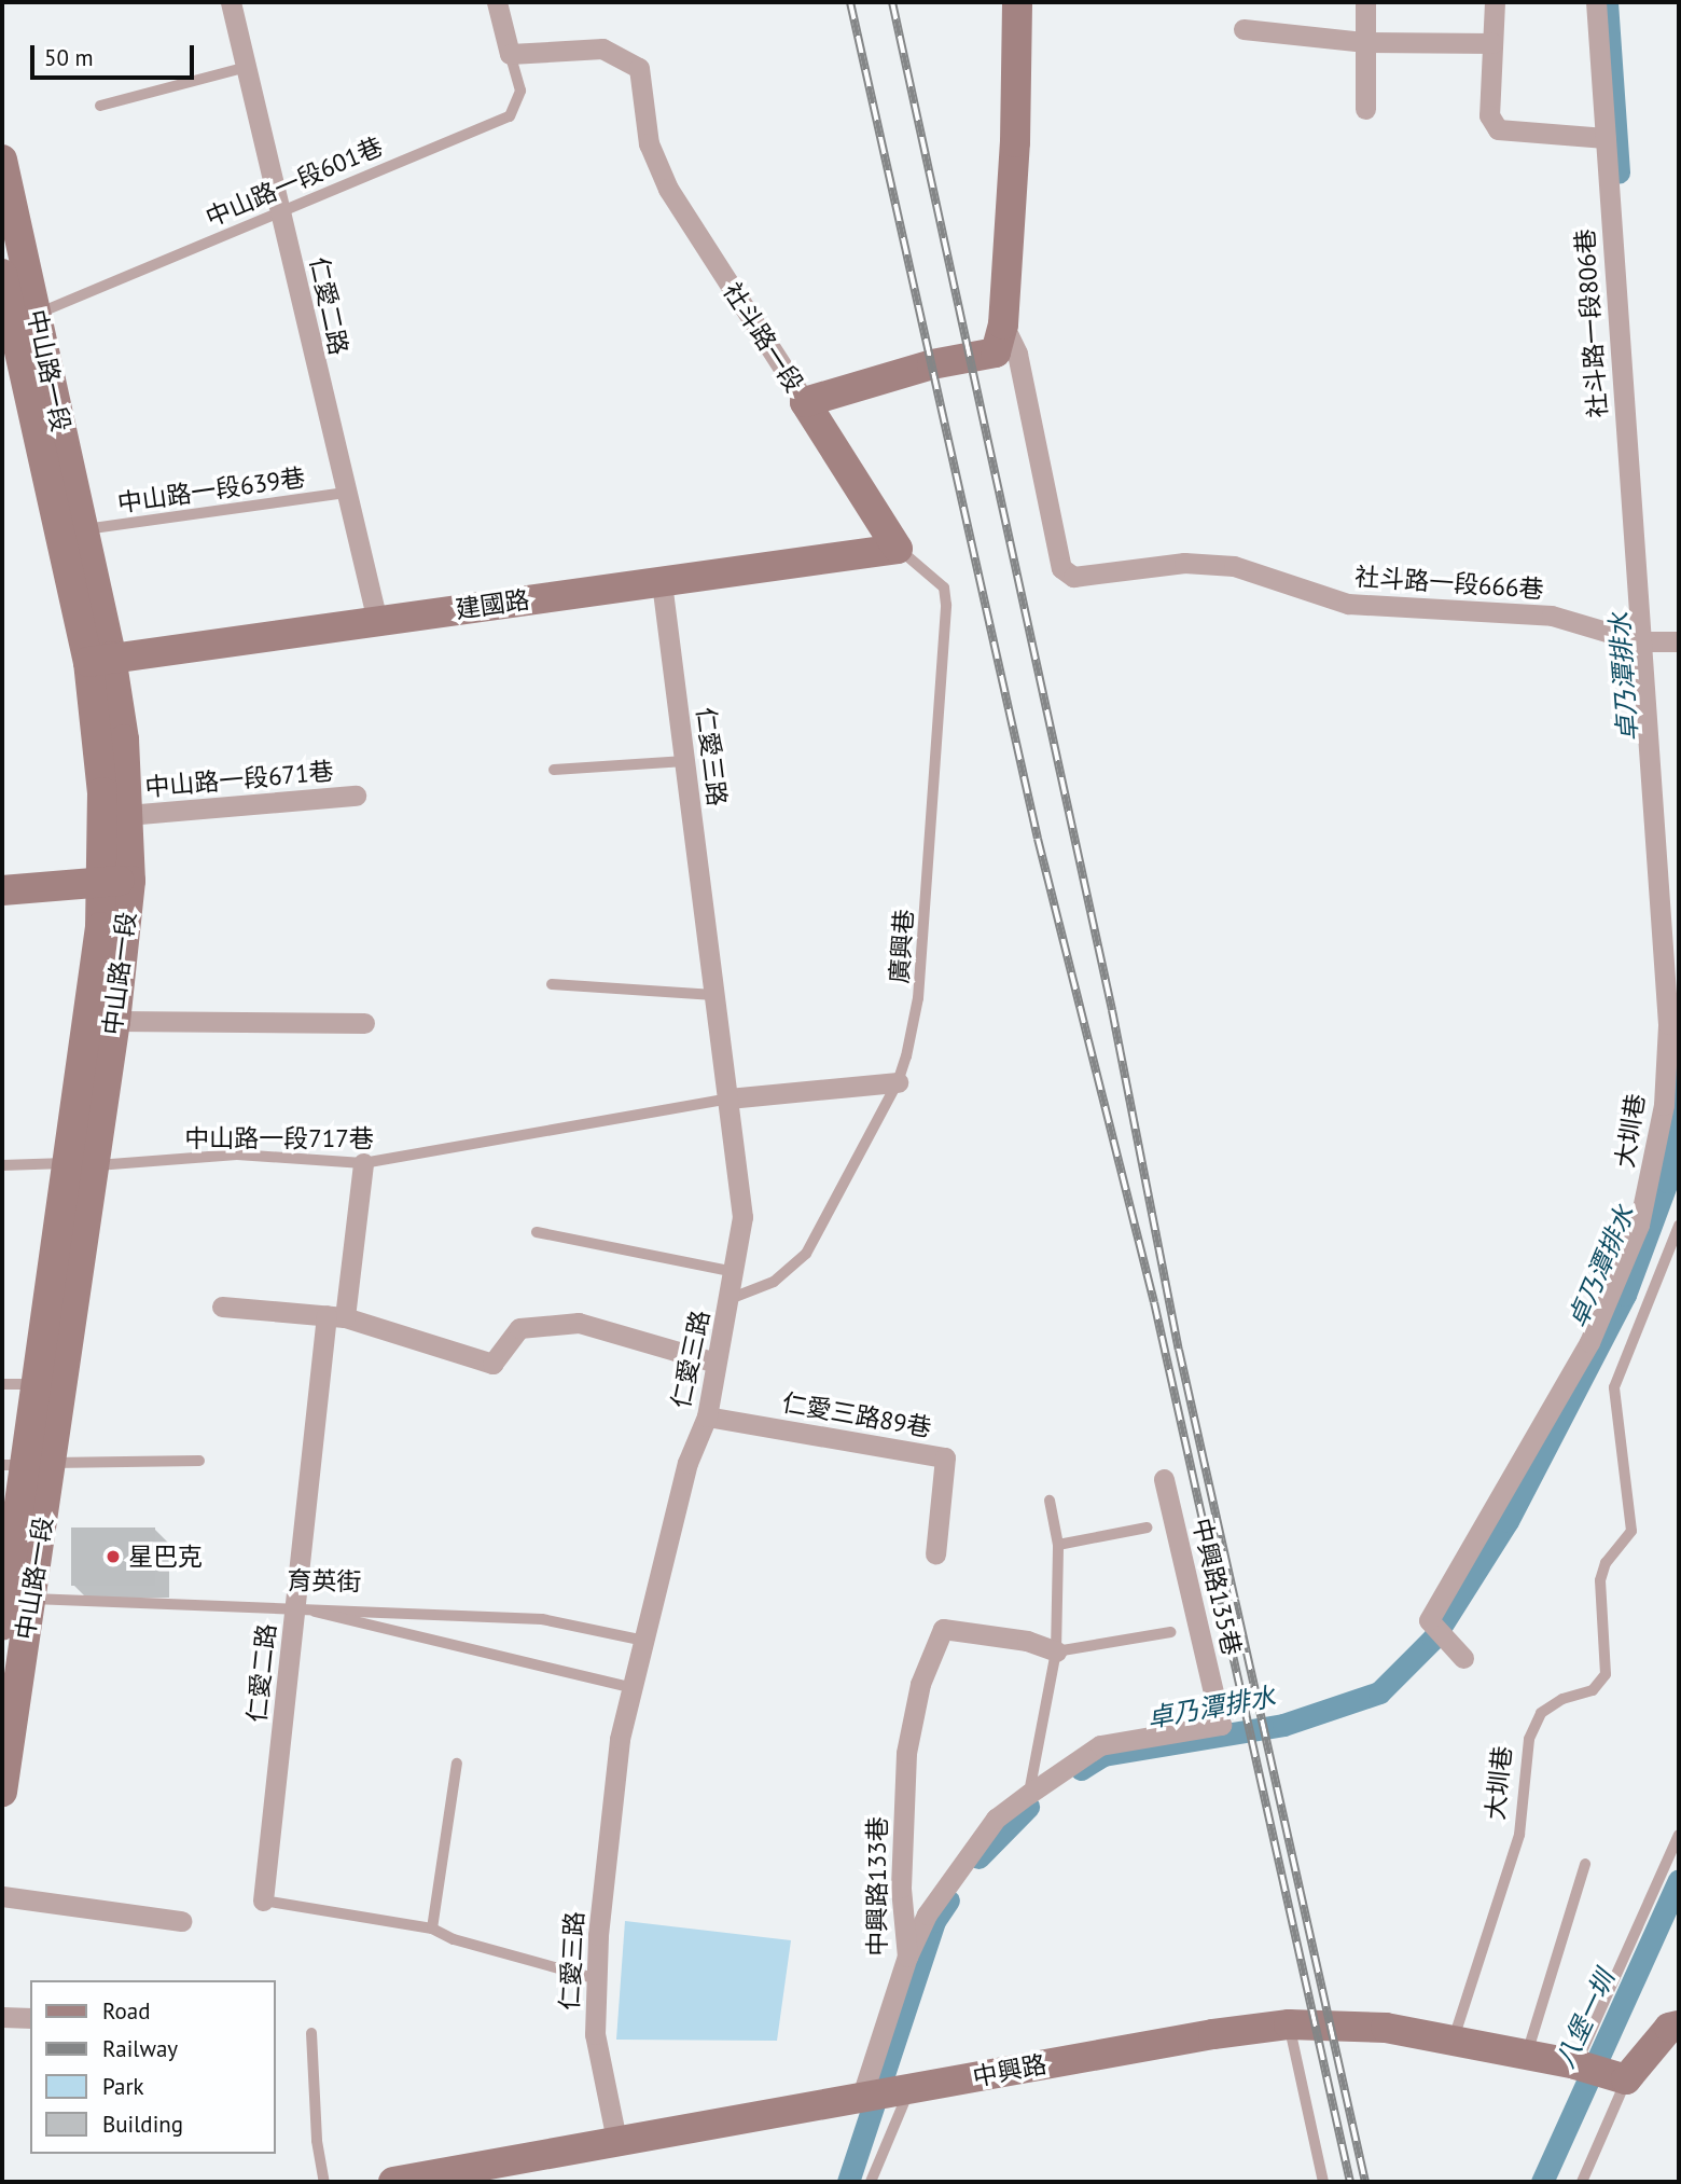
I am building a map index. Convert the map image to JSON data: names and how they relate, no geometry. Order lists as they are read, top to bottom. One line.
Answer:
{"streets":{"street":["仁愛二路","社斗路一段806巷","社斗路一段","中山路一段","社斗路一段666巷","建國路","仁愛三路","中山路一段671巷","大圳巷","仁愛三路89巷","中興路135巷","中興路133巷","中興路"],"lane":["中山路一段601巷","中山路一段639巷","廣興巷","中山路一段717巷","育英街"]},"crossings":[["中山路一段601巷","仁愛二路"],["中山路一段601巷","社斗路一段"],["中山路一段601巷","中山路一段"],["仁愛二路","中山路一段639巷"],["仁愛二路","建國路"],["仁愛二路","中山路一段717巷"],["仁愛二路","育英街"],["社斗路一段806巷","社斗路一段666巷"],["社斗路一段806巷","大圳巷"],["社斗路一段","社斗路一段666巷"],["中山路一段","中山路一段639巷"],["中山路一段","建國路"],["中山路一段","中山路一段671巷"],["中山路一段","中山路一段717巷"],["中山路一段","育英街"],["社斗路一段666巷","大圳巷"],["建國路","仁愛三路"],["建國路","廣興巷"],["仁愛三路","廣興巷"],["仁愛三路","中山路一段717巷"],["仁愛三路","仁愛三路89巷"],["仁愛三路","育英街"],["仁愛三路","中興路"],["大圳巷","中興路"],["中興路135巷","中興路133巷"],["中興路133巷","中興路"]],"water":["卓乃潭排水","八堡一圳"],"places":["星巴克"],"legend":["Road","Railway","Park","Building"],"scale_bar":"50 m"}
